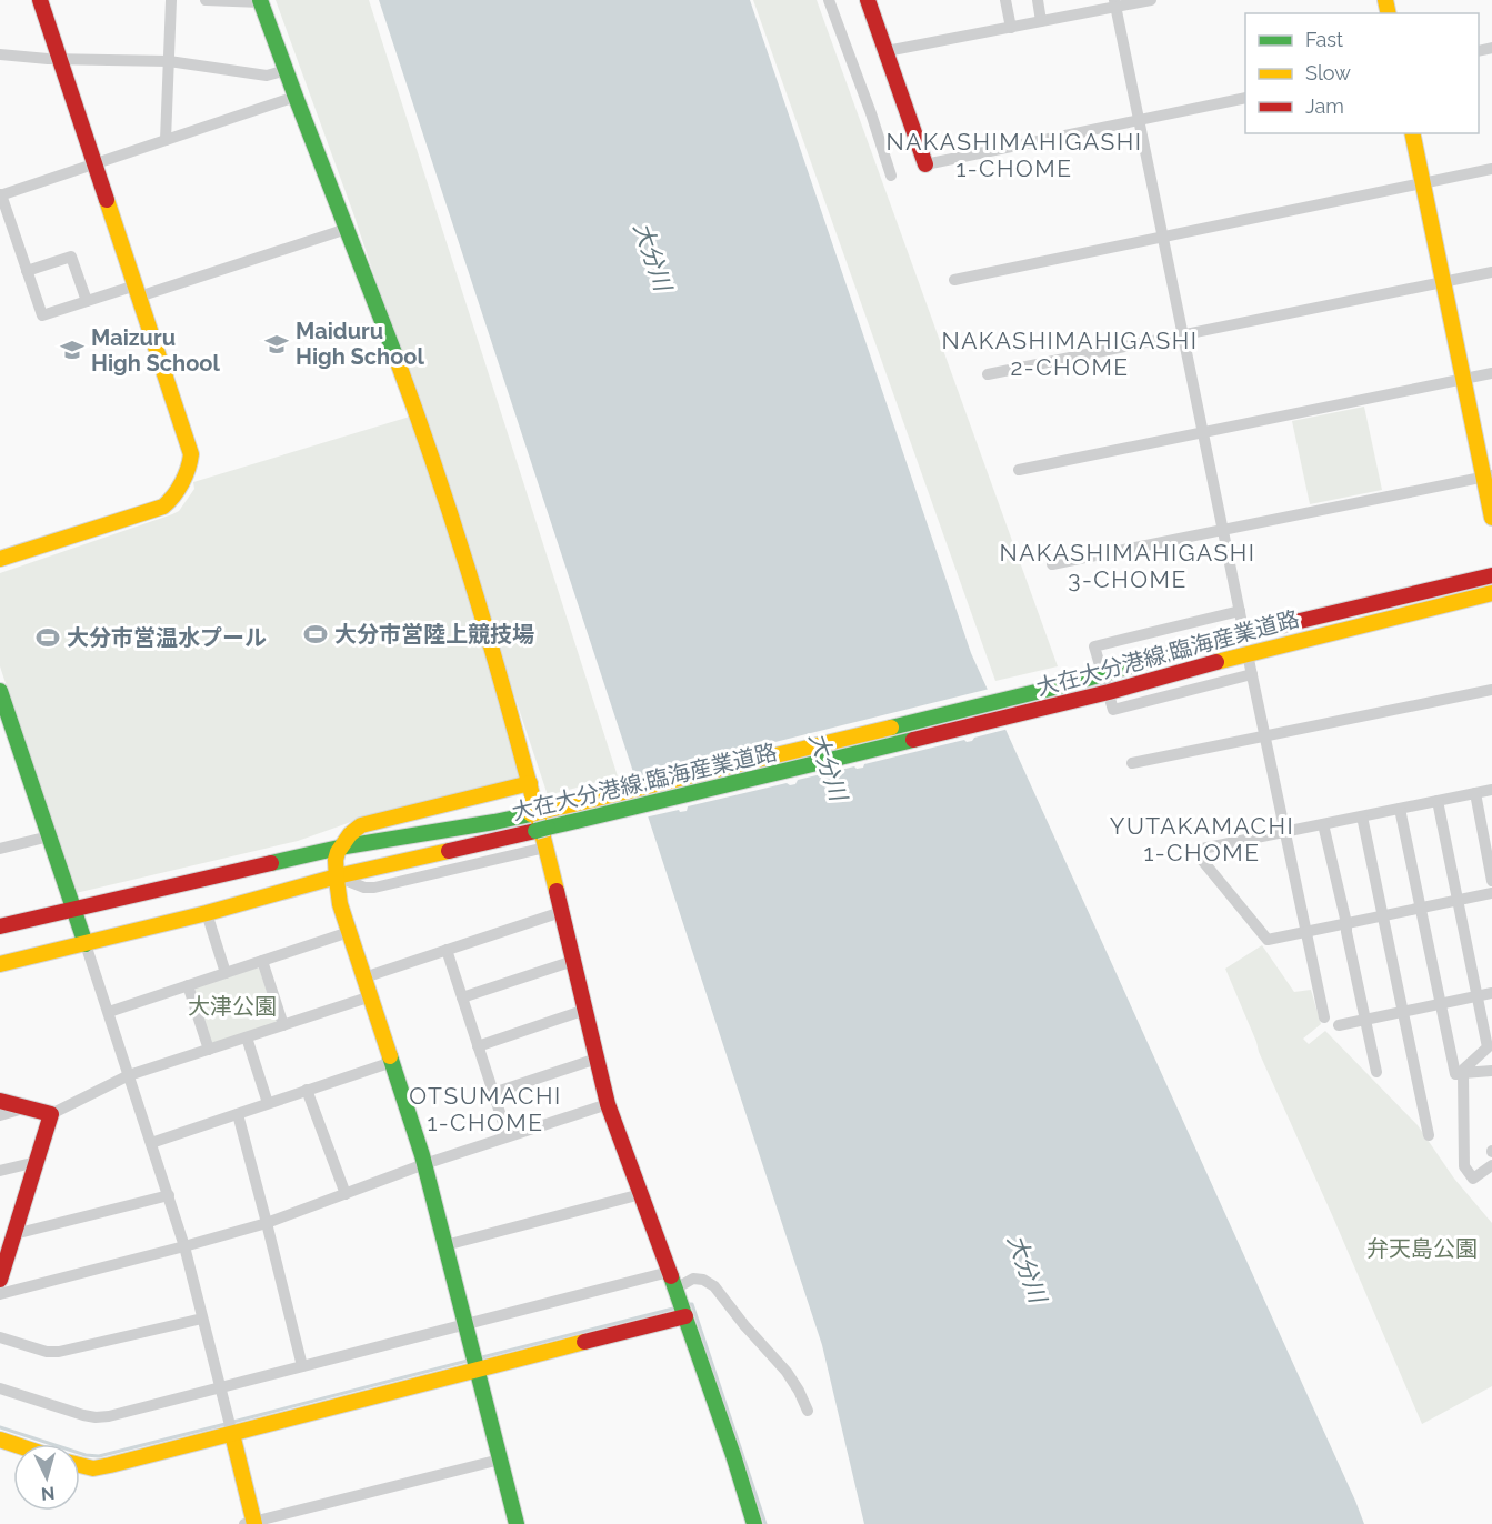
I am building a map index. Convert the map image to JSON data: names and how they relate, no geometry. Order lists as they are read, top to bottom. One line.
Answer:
{"streets":{"street":["大在大分港線;臨海産業道路"]},"districts":["NAKASHIMAHIGASHI 1-CHOME","NAKASHIMAHIGASHI 2-CHOME","NAKASHIMAHIGASHI 3-CHOME","YUTAKAMACHI 1-CHOME","OTSUMACHI 1-CHOME"],"water":["大分川"],"parks":["大津公園","弁天島公園"],"places":{"school or university":["Maiduru High School","Maizuru High School"],"sports":["大分市営陸上競技場","大分市営温水プール"]},"legend":["Fast","Slow","Jam"],"north":"bottom"}
